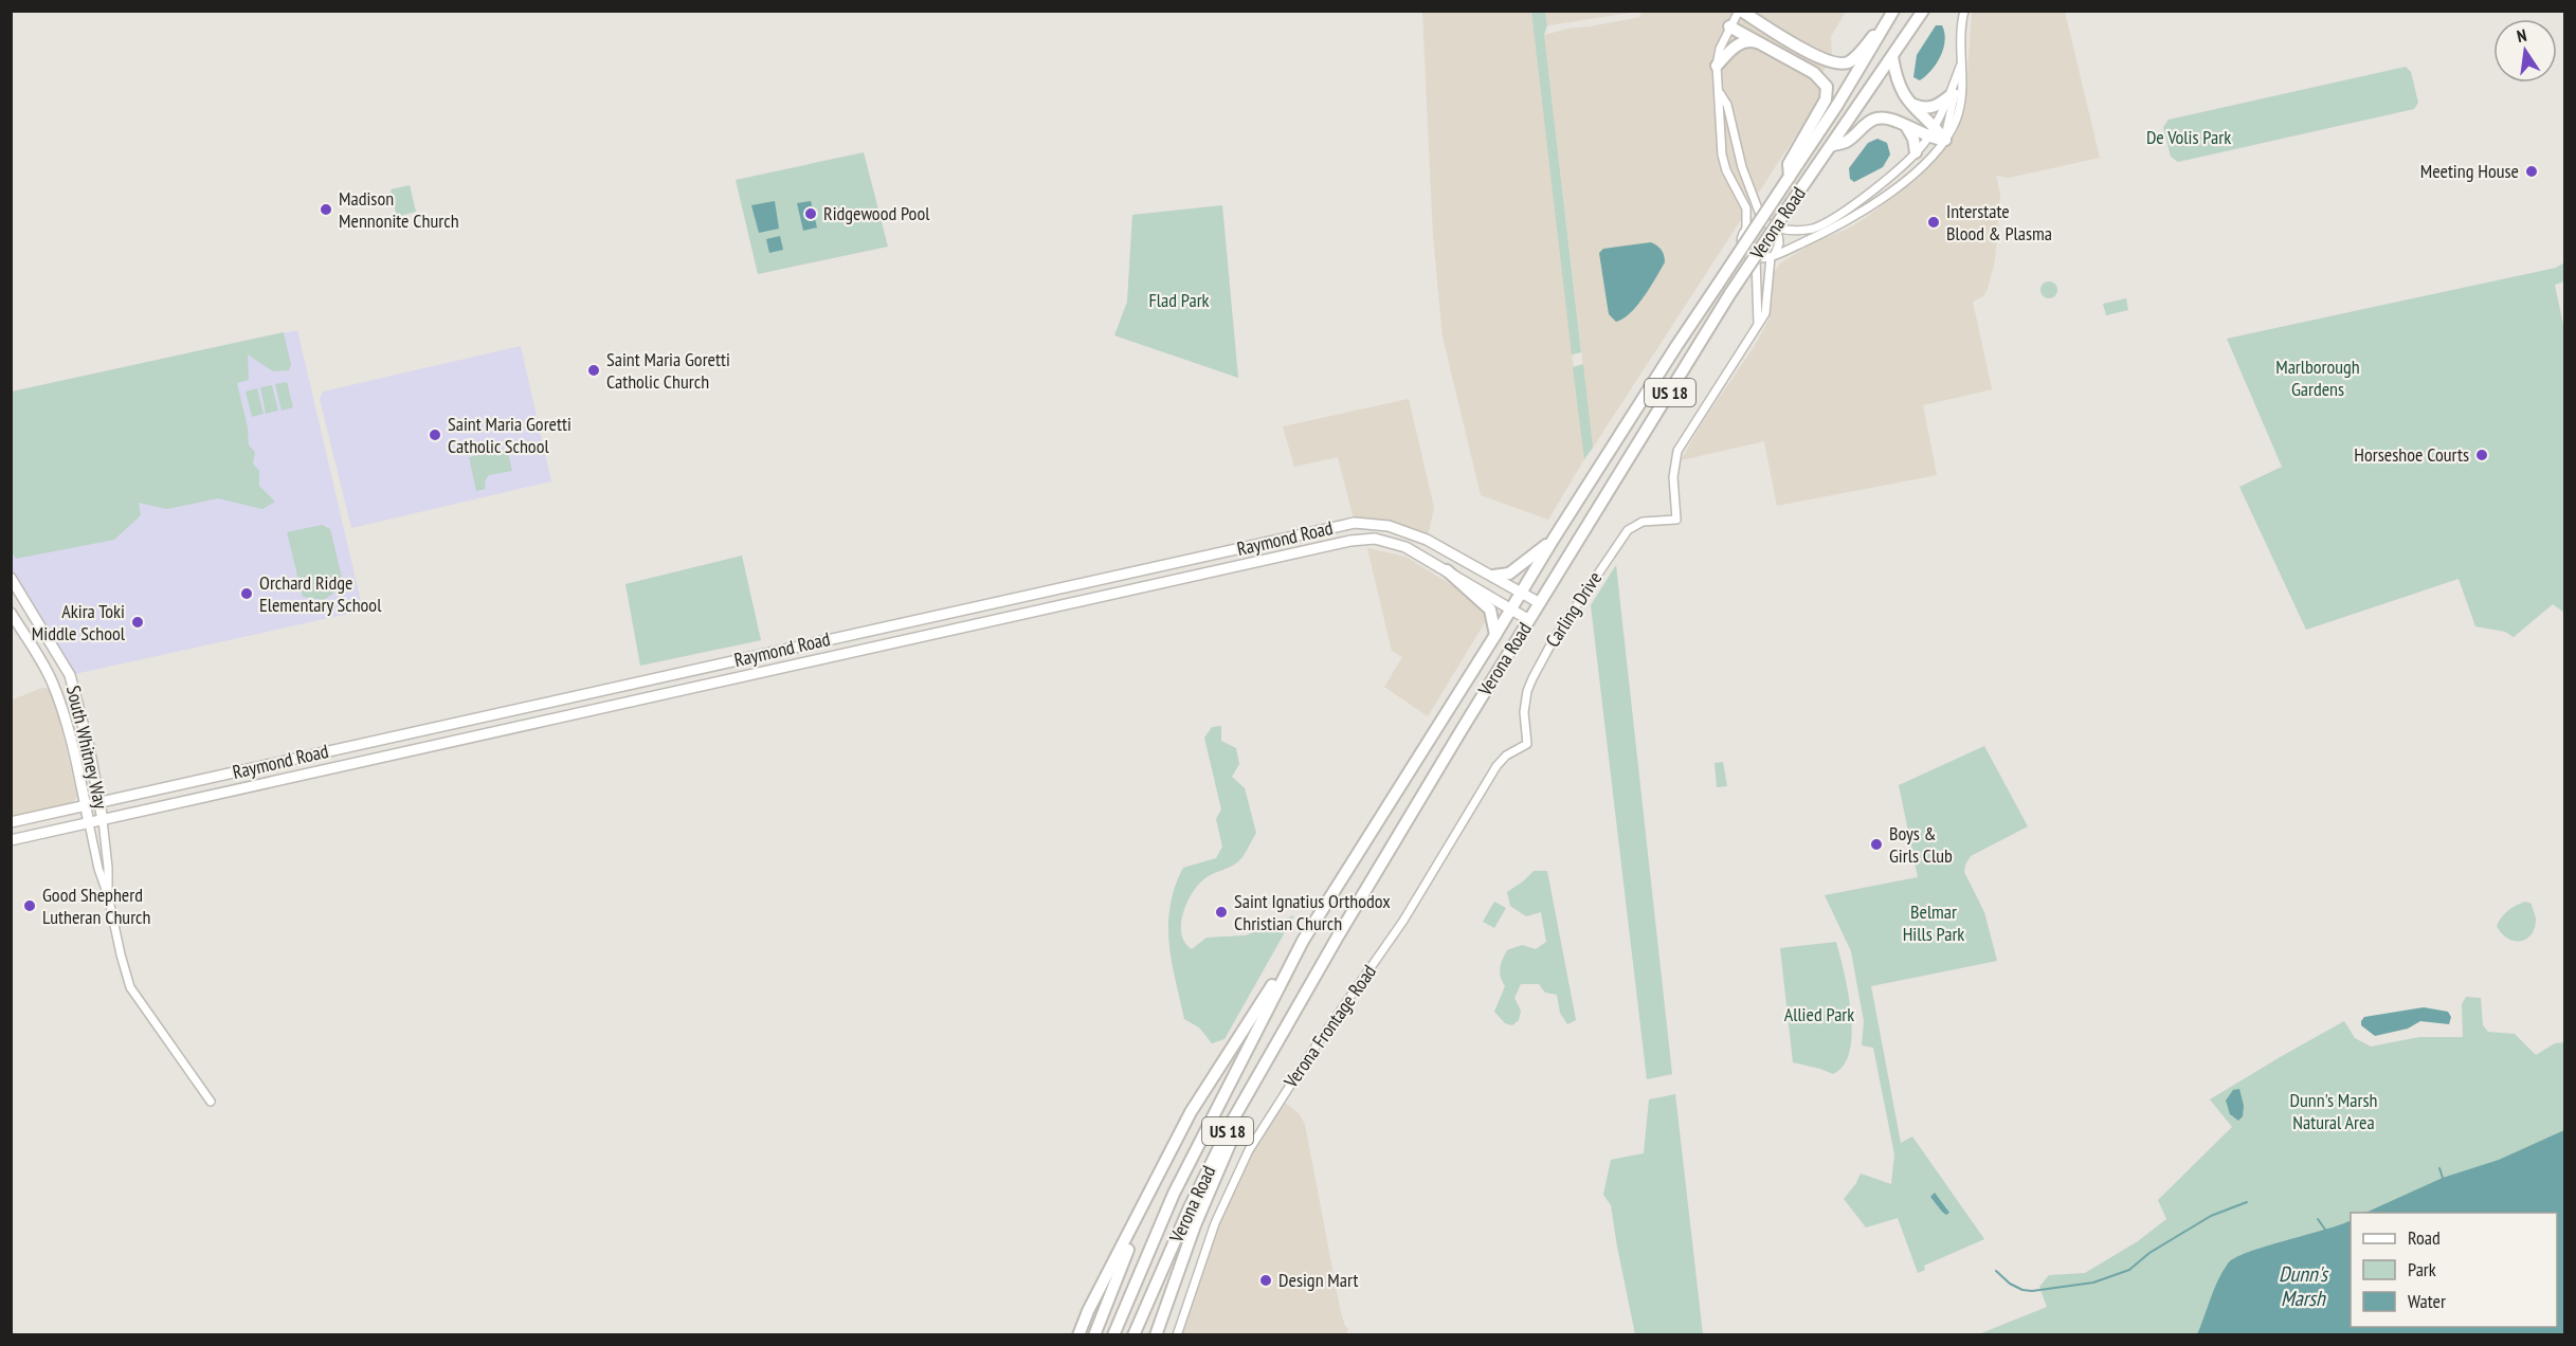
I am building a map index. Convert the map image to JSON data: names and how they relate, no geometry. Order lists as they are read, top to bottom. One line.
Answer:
{"streets":{"highway":["Verona Road","US 18"],"main road":["Raymond Road","South Whitney Way"],"street":["Carling Drive","Verona Frontage Road"]},"crossings":[["Verona Road","Raymond Road"],["Raymond Road","South Whitney Way"],["Carling Drive","Verona Frontage Road"]],"water":["Dunn's Marsh"],"parks":["De Volis Park","Flad Park","Marlborough Gardens","Belmar Hills Park","Allied Park","Dunn's Marsh Natural Area"],"places":["Meeting House","Madison Mennonite Church","Ridgewood Pool","Interstate Blood & Plasma","Saint Maria Goretti Catholic Church","Saint Maria Goretti Catholic School","Horseshoe Courts","Orchard Ridge Elementary School","Akira Toki Middle School","Boys & Girls Club","Good Shepherd Lutheran Church","Saint Ignatius Orthodox Christian Church","Design Mart"],"legend":["Road","Park","Water"],"north":"top"}
